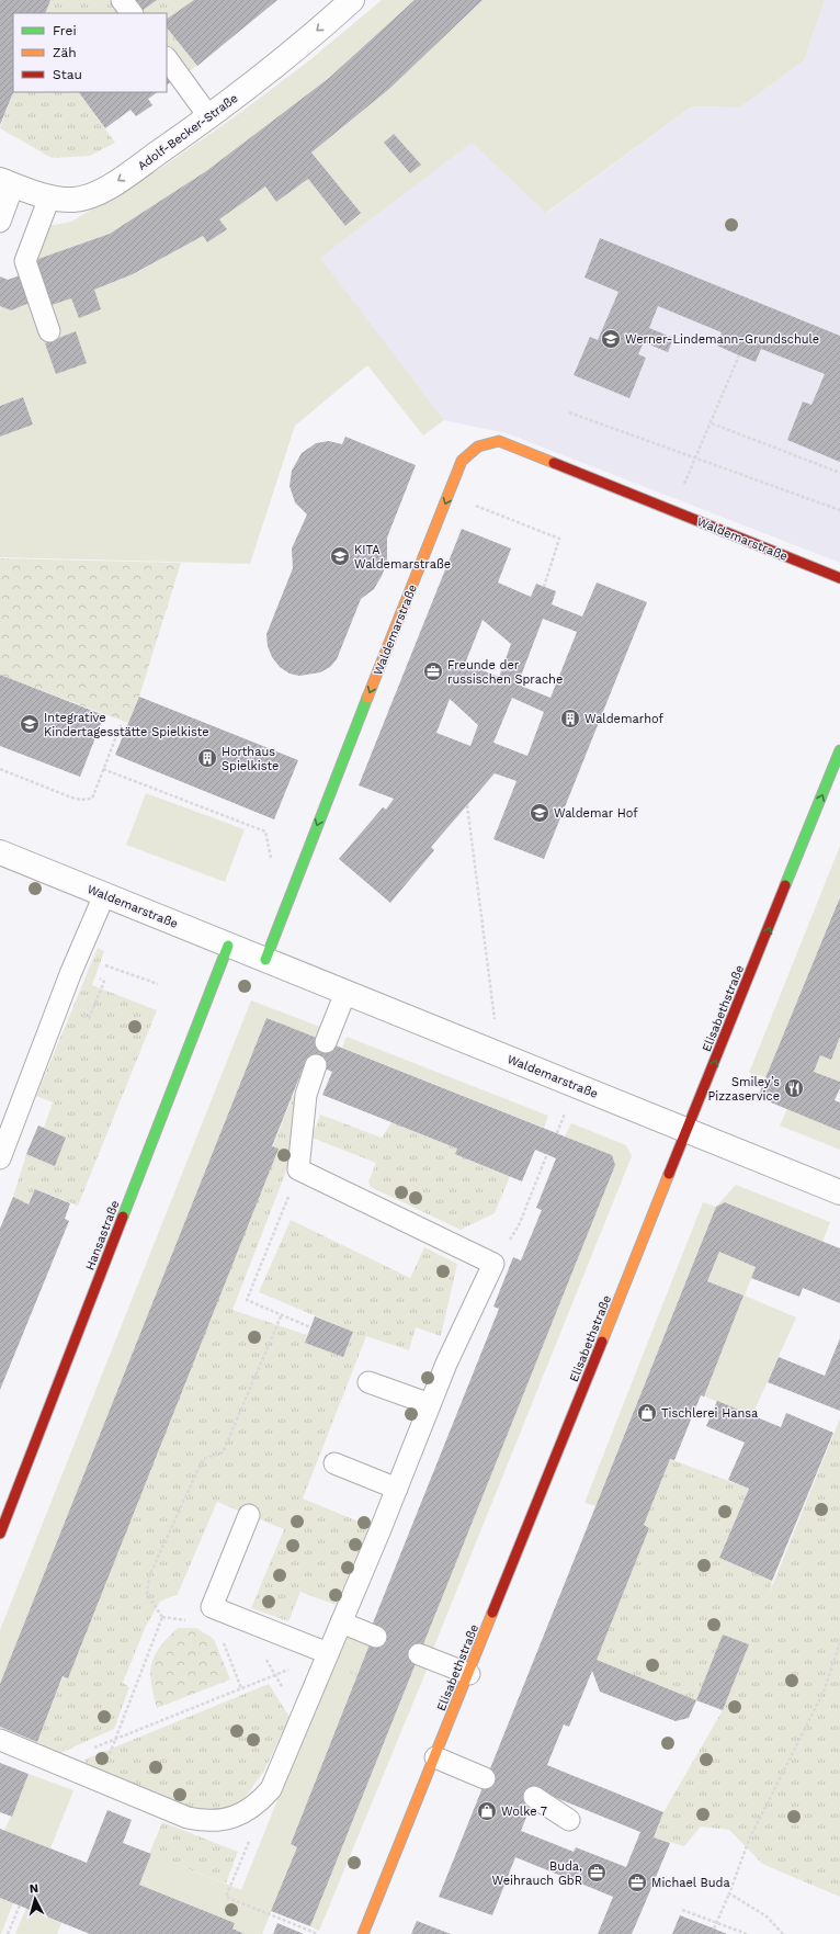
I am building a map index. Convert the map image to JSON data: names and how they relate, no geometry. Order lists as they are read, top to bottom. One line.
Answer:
{"streets":{"street":["Adolf-Becker-Straße","Waldemarstraße","Elisabethstraße","Hansastraße"]},"crossings":[["Waldemarstraße","Elisabethstraße"],["Waldemarstraße","Hansastraße"]],"one_way":["Adolf-Becker-Straße"],"places":{"school or university":["Werner-Lindemann-Grundschule","KITA Waldemarstraße","Integrative Kindertagesstätte Spielkiste","Waldemar Hof"],"office":["Freunde der russischen Sprache","Buda, Weihrauch GbR","Michael Buda"],"building":["Waldemarhof","Horthaus Spielkiste"],"restaurant":["Smiley’s Pizzaservice"],"shop":["Tischlerei Hansa","Wolke 7"]},"legend":["Frei","Zäh","Stau"],"north":"top"}
